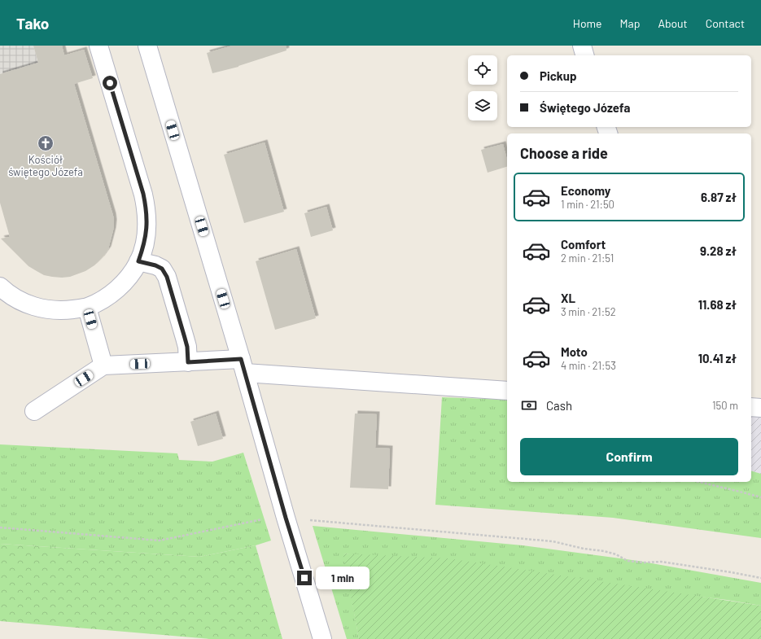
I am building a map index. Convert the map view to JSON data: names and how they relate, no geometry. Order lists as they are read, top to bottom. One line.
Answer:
{"places":{"church":["Kościół świętego Józefa"]},"page":{"header":"Tako","nav":["Home","Map","About","Contact"],"banner":["Pickup","Świętego Józefa"],"heading":"Choose a ride","list":[{"name":"Economy","note":"1 min · 21:50","value":"6.87 zł"},{"name":"Comfort","note":"2 min · 21:51","value":"9.28 zł"},{"name":"XL","note":"3 min · 21:52","value":"11.68 zł"},{"name":"Moto","note":"4 min · 21:53","value":"10.41 zł"}],"pay":["Cash","150 m"],"buttons":"Confirm","bubble":"1 min"}}
